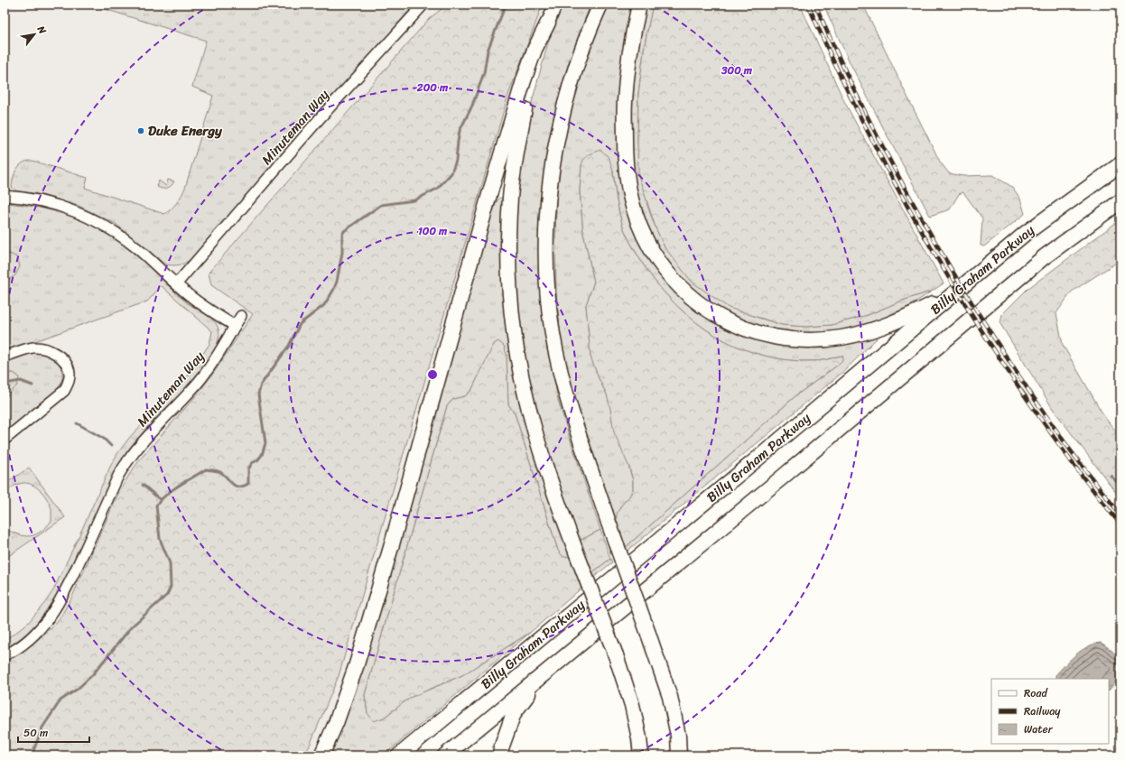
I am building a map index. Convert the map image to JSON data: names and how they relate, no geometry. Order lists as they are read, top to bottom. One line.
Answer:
{"streets":{"highway":["Billy Graham Parkway"],"street":["Minuteman Way"]},"places":["Duke Energy"],"legend":["Road","Railway","Water"],"scale_bar":"50 m","north":"top right","rings":["300 m","200 m","100 m"]}
